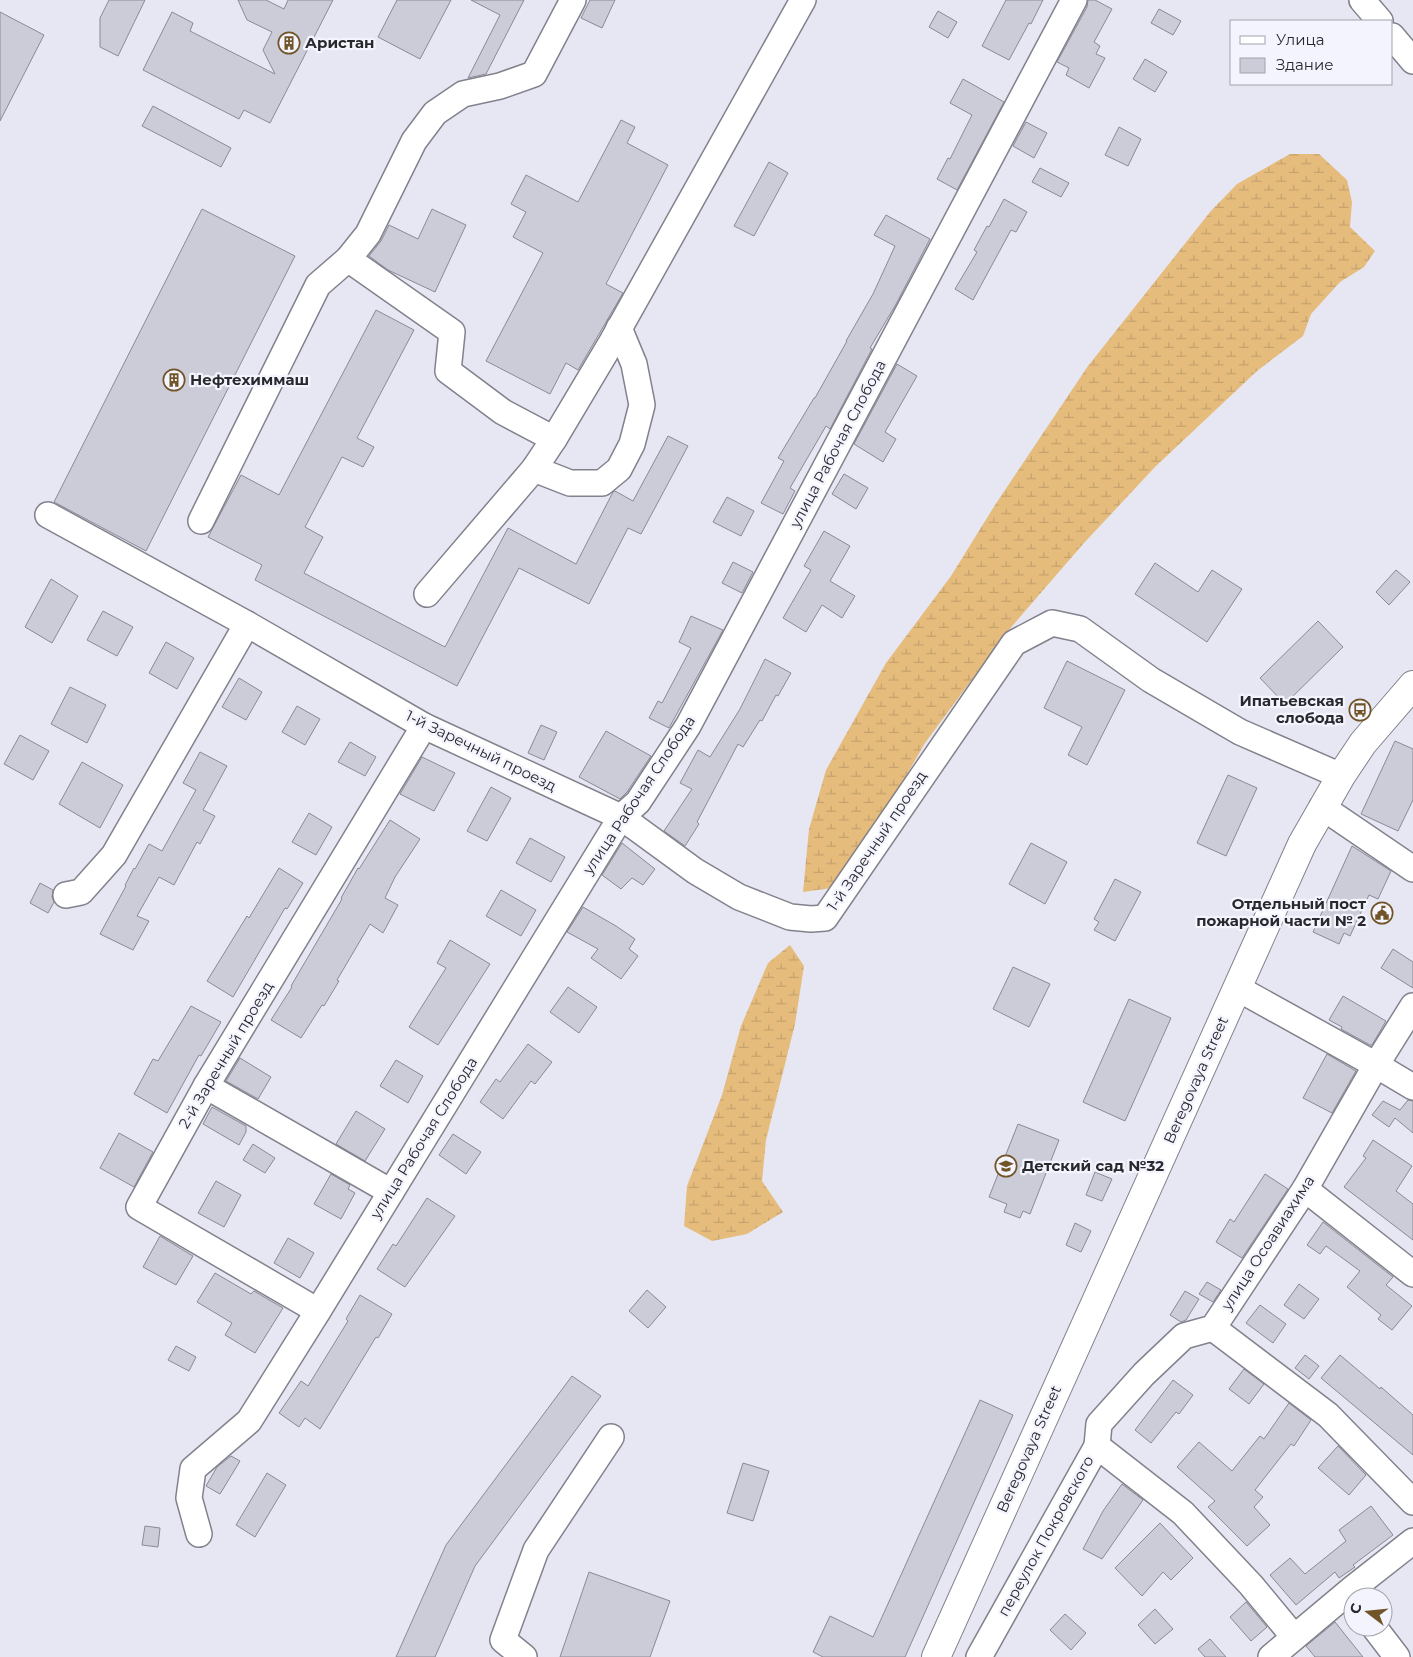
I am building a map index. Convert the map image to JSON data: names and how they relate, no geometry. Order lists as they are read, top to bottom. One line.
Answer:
{"streets":{"main road":["Beregovaya Street"],"street":["улица Рабочая Слобода","1-й Заречный проезд","2-й Заречный проезд","улица Осоавиахима","переулок Покровского"]},"crossings":[["улица Рабочая Слобода","1-й Заречный проезд"],["улица Рабочая Слобода","2-й Заречный проезд"],["1-й Заречный проезд","2-й Заречный проезд"],["1-й Заречный проезд","Beregovaya Street"]],"places":{"building":["Аристан","Нефтехиммаш"],"bus stop":["Ипатьевская слобода"],"public building":["Отдельный пост пожарной части № 2"],"school or university":["Детский сад №32"]},"legend":["Улица","Здание"],"north":"left"}
